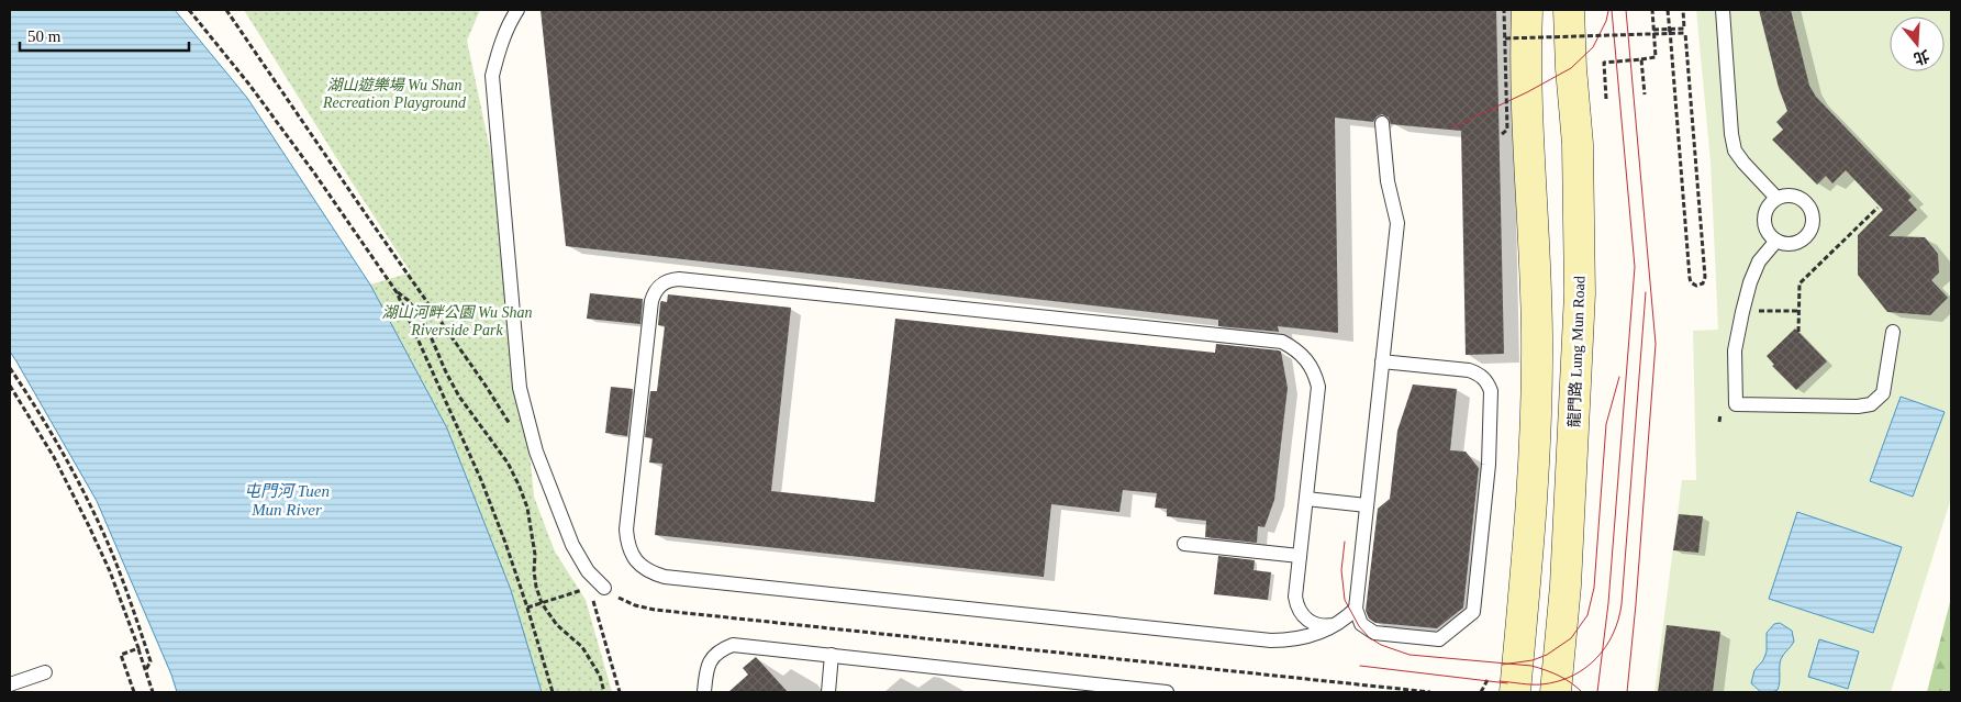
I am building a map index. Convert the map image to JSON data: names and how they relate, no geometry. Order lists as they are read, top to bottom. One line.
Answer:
{"streets":{"main road":["龍門路 Lung Mun Road"]},"water":["屯門河 Tuen Mun River"],"parks":["湖山遊樂場 Wu Shan Recreation Playground","湖山河畔公園 Wu Shan Riverside Park"],"scale_bar":"50 m","north":"bottom"}
